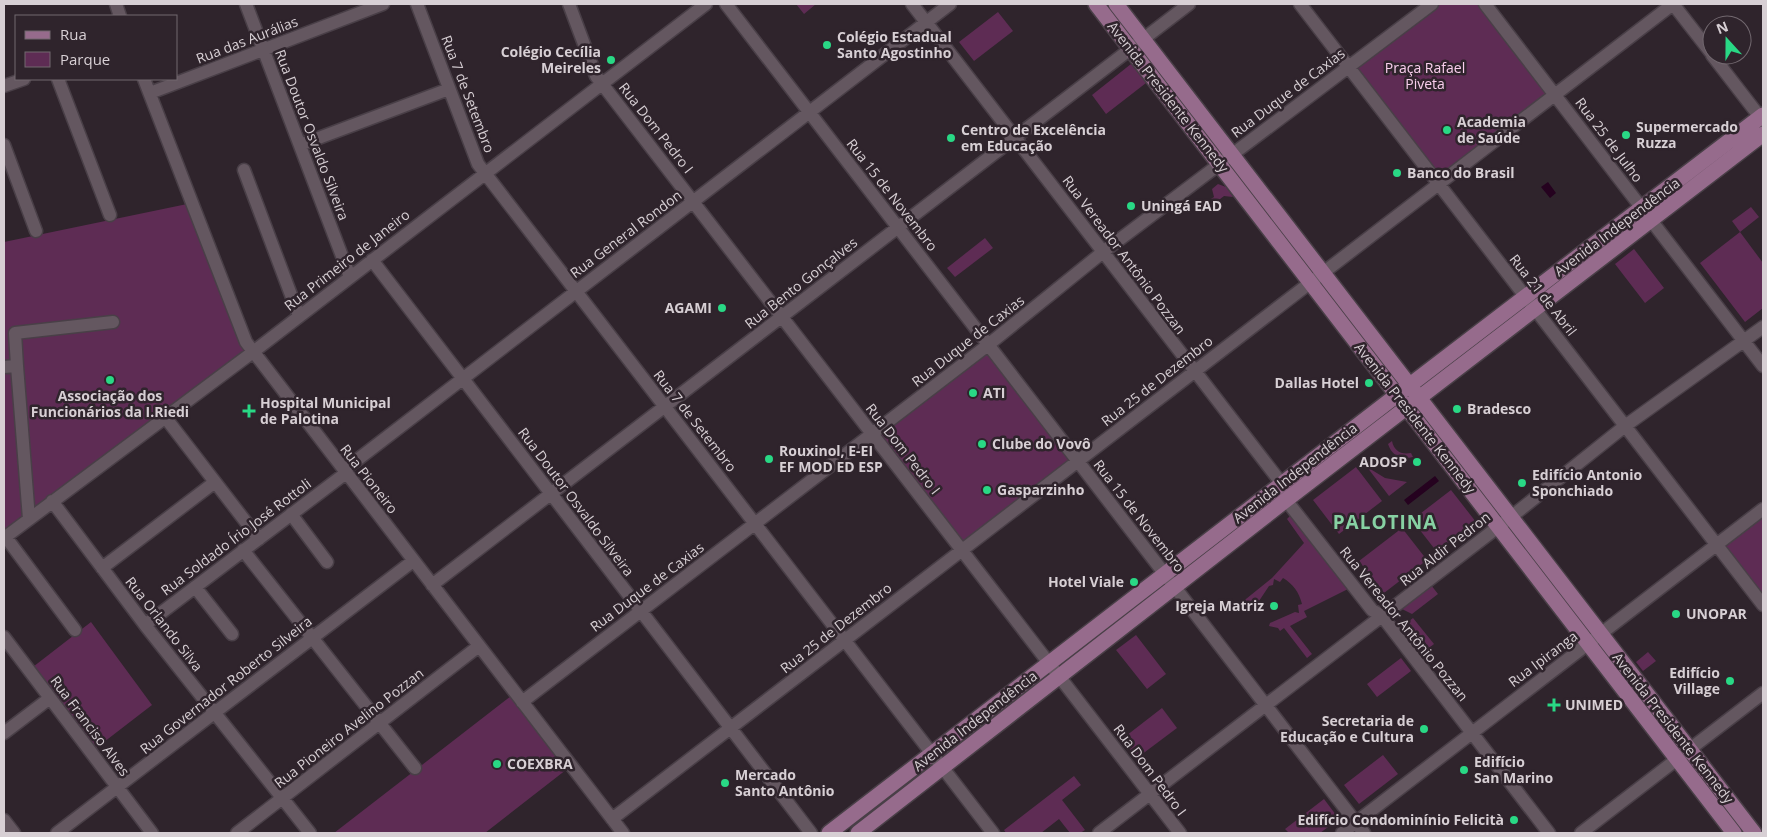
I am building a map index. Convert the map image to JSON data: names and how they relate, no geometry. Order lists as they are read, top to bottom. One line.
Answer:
{"streets":{"main road":["Avenida Presidente Kennedy","Avenida Independência"],"street":["Rua das Aurálias","Rua Duque de Caxias","Rua 7 de Setembro","Rua Dom Pedro I","Rua Doutor Osvaldo Silveira","Rua 25 de Julho","Rua 15 de Novembro","Rua General Rondon","Rua Vereador Antônio Pozzan","Rua Primeiro de Janeiro","Rua Bento Gonçalves","Rua 21 de Abril","Rua 25 de Dezembro","Rua Pioneiro","Rua Soldado Írio José Rottoli","Rua Aldir Pedron","Rua Orlando Silva","Rua Ipiranga","Rua Governador Roberto Silveira","Rua Franciso Alves","Rua Pioneiro Avelino Pozzan"]},"crossings":[["Rua das Aurálias","Rua Doutor Osvaldo Silveira"],["Rua das Aurálias","Rua Pioneiro"],["Rua Duque de Caxias","Rua 7 de Setembro"],["Rua Duque de Caxias","Avenida Presidente Kennedy"],["Rua Duque de Caxias","Rua Dom Pedro I"],["Rua Duque de Caxias","Rua Doutor Osvaldo Silveira"],["Rua Duque de Caxias","Rua 15 de Novembro"],["Rua Duque de Caxias","Rua Vereador Antônio Pozzan"],["Rua Duque de Caxias","Rua 21 de Abril"],["Rua Duque de Caxias","Rua Pioneiro"],["Rua 7 de Setembro","Avenida Independência"],["Rua 7 de Setembro","Rua General Rondon"],["Rua 7 de Setembro","Rua Primeiro de Janeiro"],["Rua 7 de Setembro","Rua Bento Gonçalves"],["Rua 7 de Setembro","Rua 25 de Dezembro"],["Avenida Presidente Kennedy","Avenida Independência"],["Avenida Presidente Kennedy","Rua Bento Gonçalves"],["Avenida Presidente Kennedy","Rua 25 de Dezembro"],["Avenida Presidente Kennedy","Rua Aldir Pedron"],["Avenida Presidente Kennedy","Rua Ipiranga"],["Rua Dom Pedro I","Avenida Independência"],["Rua Dom Pedro I","Rua General Rondon"],["Rua Dom Pedro I","Rua Primeiro de Janeiro"],["Rua Dom Pedro I","Rua Bento Gonçalves"],["Rua Dom Pedro I","Rua 25 de Dezembro"],["Rua Dom Pedro I","Rua Aldir Pedron"],["Rua Doutor Osvaldo Silveira","Rua General Rondon"],["Rua Doutor Osvaldo Silveira","Rua Primeiro de Janeiro"],["Rua Doutor Osvaldo Silveira","Rua Bento Gonçalves"],["Rua Doutor Osvaldo Silveira","Rua 25 de Dezembro"],["Rua 25 de Julho","Avenida Independência"],["Rua 25 de Julho","Rua 25 de Dezembro"],["Rua 25 de Julho","Rua Aldir Pedron"],["Rua 15 de Novembro","Avenida Independência"],["Rua 15 de Novembro","Rua General Rondon"],["Rua 15 de Novembro","Rua Bento Gonçalves"],["Rua 15 de Novembro","Rua 25 de Dezembro"],["Rua 15 de Novembro","Rua Aldir Pedron"],["Rua 15 de Novembro","Rua Ipiranga"],["Avenida Independência","Rua Vereador Antônio Pozzan"],["Avenida Independência","Rua 21 de Abril"],["Rua General Rondon","Rua Vereador Antônio Pozzan"],["Rua General Rondon","Rua Pioneiro"],["Rua General Rondon","Rua Soldado Írio José Rottoli"],["Rua Vereador Antônio Pozzan","Rua Bento Gonçalves"],["Rua Vereador Antônio Pozzan","Rua 25 de Dezembro"],["Rua Vereador Antônio Pozzan","Rua Aldir Pedron"],["Rua Vereador Antônio Pozzan","Rua Ipiranga"],["Rua Primeiro de Janeiro","Rua Pioneiro"],["Rua Primeiro de Janeiro","Rua Orlando Silva"],["Rua Bento Gonçalves","Rua Pioneiro"],["Rua 21 de Abril","Rua 25 de Dezembro"],["Rua 21 de Abril","Rua Aldir Pedron"],["Rua 21 de Abril","Rua Ipiranga"],["Rua 25 de Dezembro","Rua Pioneiro"],["Rua Pioneiro","Rua Soldado Írio José Rottoli"],["Rua Pioneiro","Rua Governador Roberto Silveira"],["Rua Pioneiro","Rua Pioneiro Avelino Pozzan"],["Rua Soldado Írio José Rottoli","Rua Orlando Silva"],["Rua Orlando Silva","Rua Governador Roberto Silveira"],["Rua Orlando Silva","Rua Pioneiro Avelino Pozzan"],["Rua Governador Roberto Silveira","Rua Franciso Alves"]],"districts":["PALOTINA"],"parks":["Praça Rafael Piveta"],"places":{"other":["Colégio Estadual Santo Agostinho","Colégio Cecília Meireles","Academia de Saúde","Supermercado Ruzza","Centro de Excelência em Educação","Banco do Brasil","Uningá EAD","AGAMI","Associação dos Funcionários da I.Riedi","Dallas Hotel","ATI","Bradesco","Clube do Vovô","Rouxinol, E-EI EF MOD ED ESP","ADOSP","Edifício Antonio Sponchiado","Gasparzinho","Hotel Viale","Igreja Matriz","UNOPAR","Edifício Village","Secretaria de Educação e Cultura","COEXBRA","Edifício San Marino","Mercado Santo Antônio","Edifício Condominínio Felicità"],"health":["Hospital Municipal de Palotina","UNIMED"]},"legend":["Rua","Parque"],"north":"top"}
